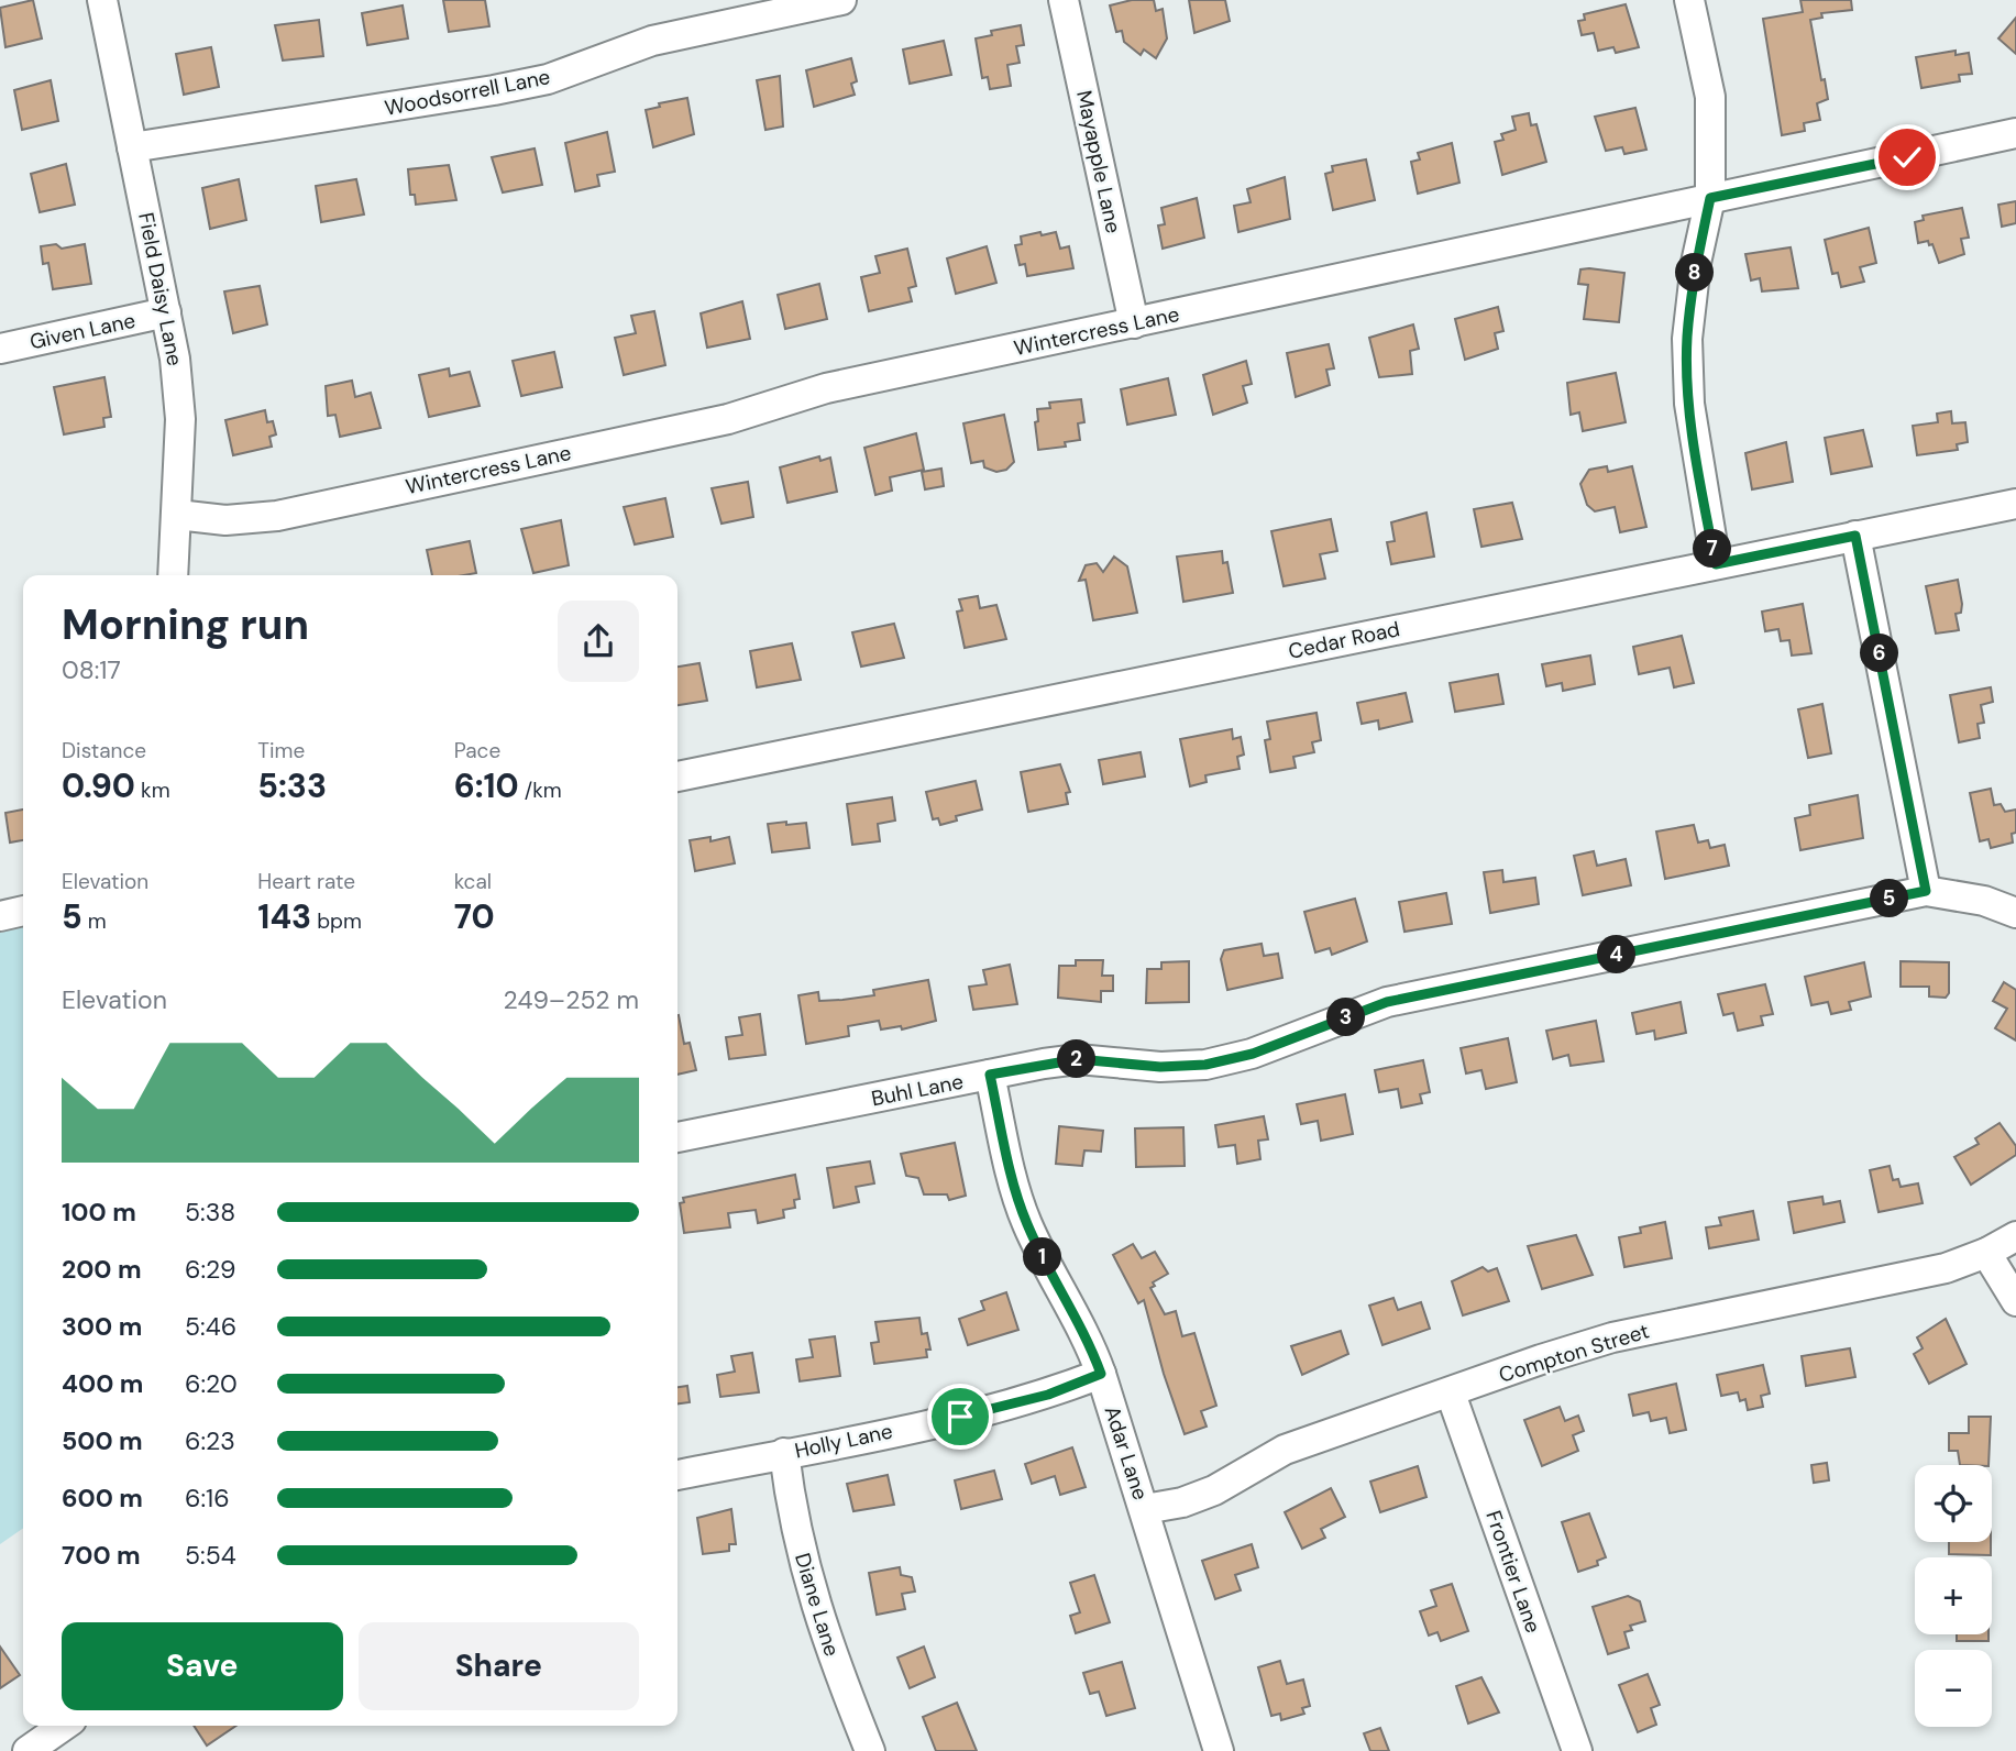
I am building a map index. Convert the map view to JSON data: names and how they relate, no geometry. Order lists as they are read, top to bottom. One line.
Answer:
{"streets":{"street":["Woodsorrell Lane","Mayapple Lane","Field Daisy Lane","Given Lane","Wintercress Lane","Cedar Road","Buhl Lane","Compton Street","Holly Lane","Adar Lane","Frontier Lane","Diane Lane"]},"crossings":[["Woodsorrell Lane","Field Daisy Lane"],["Mayapple Lane","Wintercress Lane"],["Field Daisy Lane","Given Lane"],["Field Daisy Lane","Wintercress Lane"],["Buhl Lane","Adar Lane"],["Compton Street","Adar Lane"],["Compton Street","Frontier Lane"],["Holly Lane","Adar Lane"],["Holly Lane","Diane Lane"]],"page":{"pins":["8","7","6","5","4","3","2","1"],"heading":["Morning run","08:17"],"stats":[["Distance","0.90 km"],["Time","5:33"],["Pace","6:10 /km"],["Elevation","5 m"],["Heart rate","143 bpm"],["kcal","70"]],"chart":["Elevation","249–252 m"],"list":[{"name":"100 m","note":"5:38"},{"name":"200 m","note":"6:29"},{"name":"300 m","note":"5:46"},{"name":"400 m","note":"6:20"},{"name":"500 m","note":"6:23"},{"name":"600 m","note":"6:16"},{"name":"700 m","note":"5:54"}],"map_buttons":["+","−"],"buttons":["Save","Share"]}}
